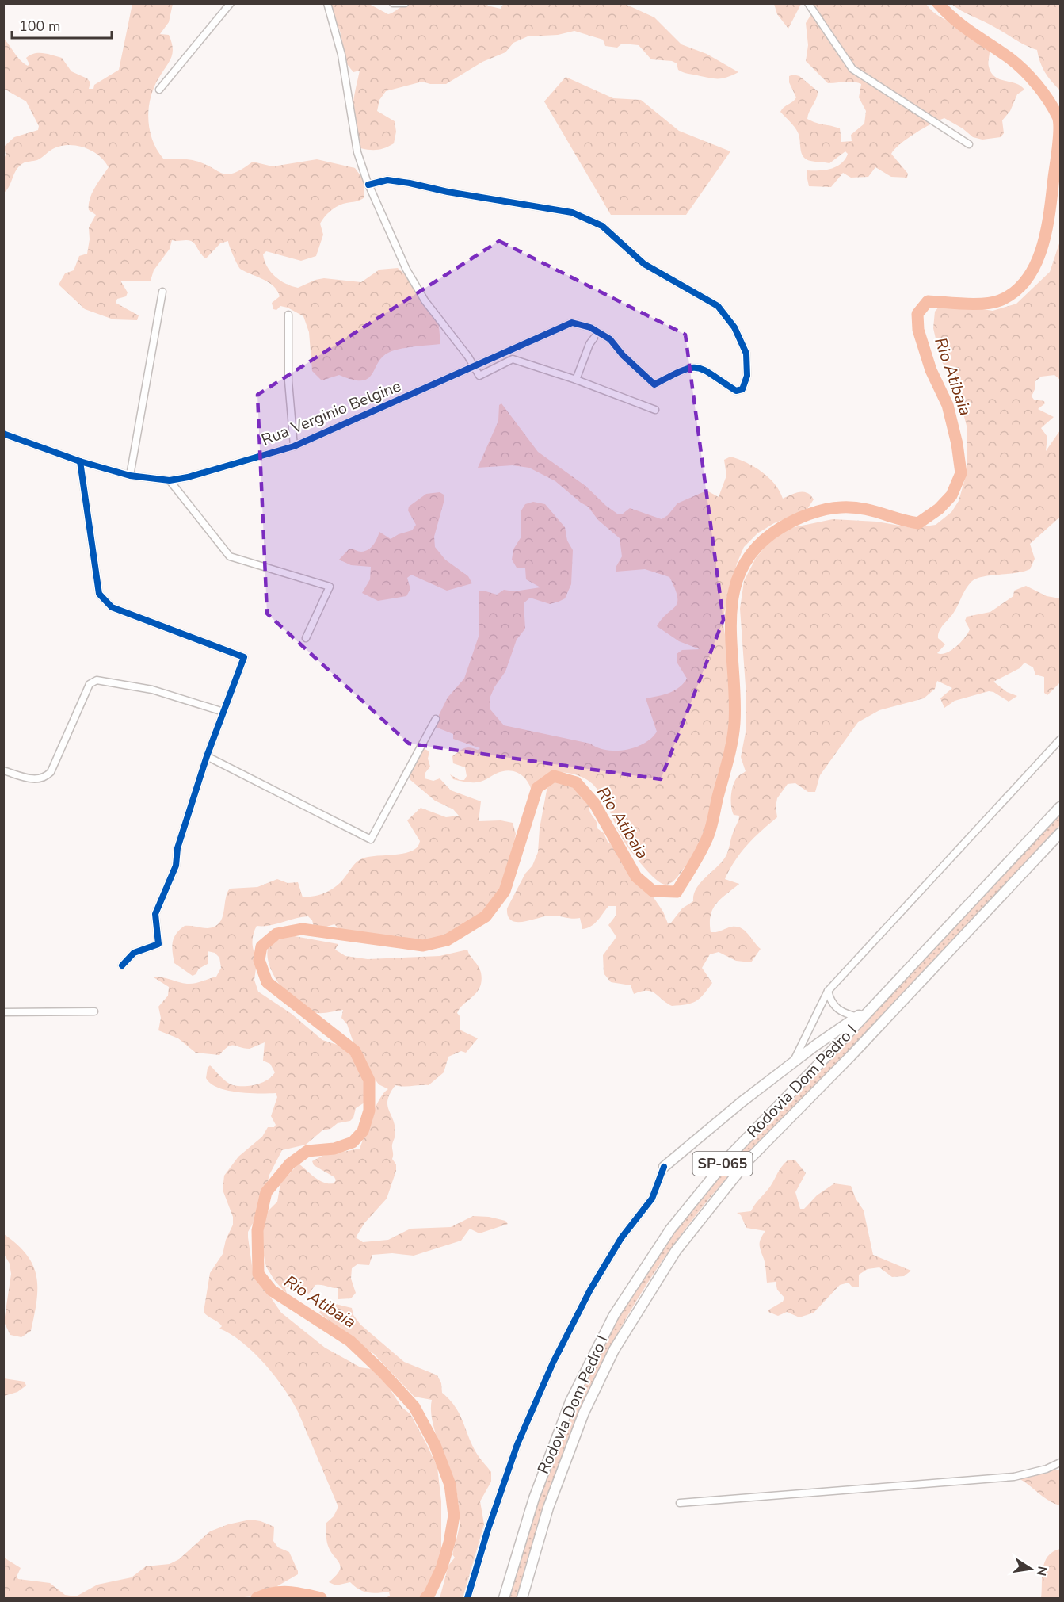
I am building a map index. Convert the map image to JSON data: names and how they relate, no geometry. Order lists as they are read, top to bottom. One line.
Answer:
{"streets":{"highway":["Rodovia Dom Pedro I","SP-065"],"street":["Rua Verginio Belgine"]},"water":["Rio Atibaia"],"scale_bar":"100 m","north":"right"}
